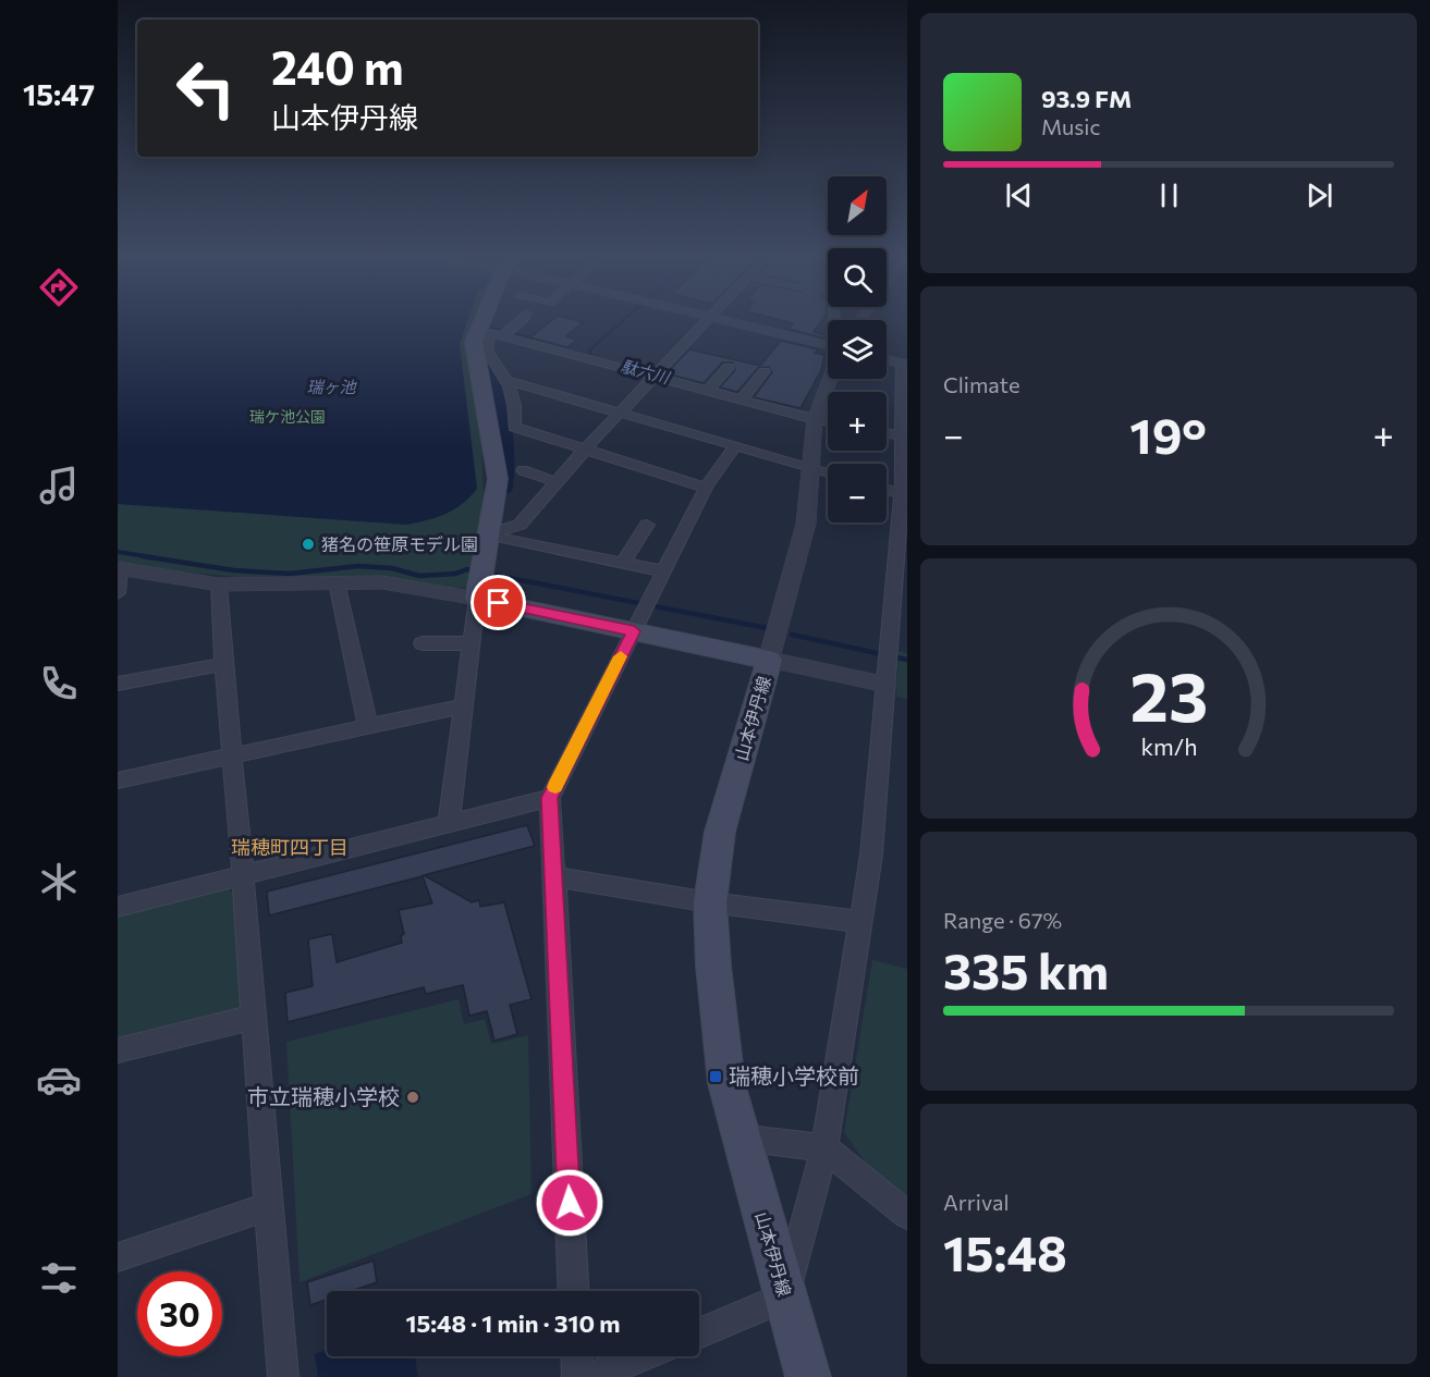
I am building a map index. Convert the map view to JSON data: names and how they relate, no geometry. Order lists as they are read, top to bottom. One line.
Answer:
{"streets":{"main road":["山本伊丹線"]},"districts":["瑞穂町四丁目"],"water":["駄六川","瑞ヶ池"],"parks":["瑞ケ池公園"],"places":{"other":["猪名の笹原モデル園","市立瑞穂小学校"],"transit":["瑞穂小学校前"]},"north":"top right","page":{"tabs":"15:47","turn":["240 m","山本伊丹線"],"song":["93.9 FM","Music"],"map_buttons":["+","−"],"tile":["Climate",["Range · 67%","335 km"],["Arrival","15:48"]],"heat":["−","19°","+"],"limit":"30","trip":"15:48 · 1 min · 310 m","gauge":["23","km/h"]}}
